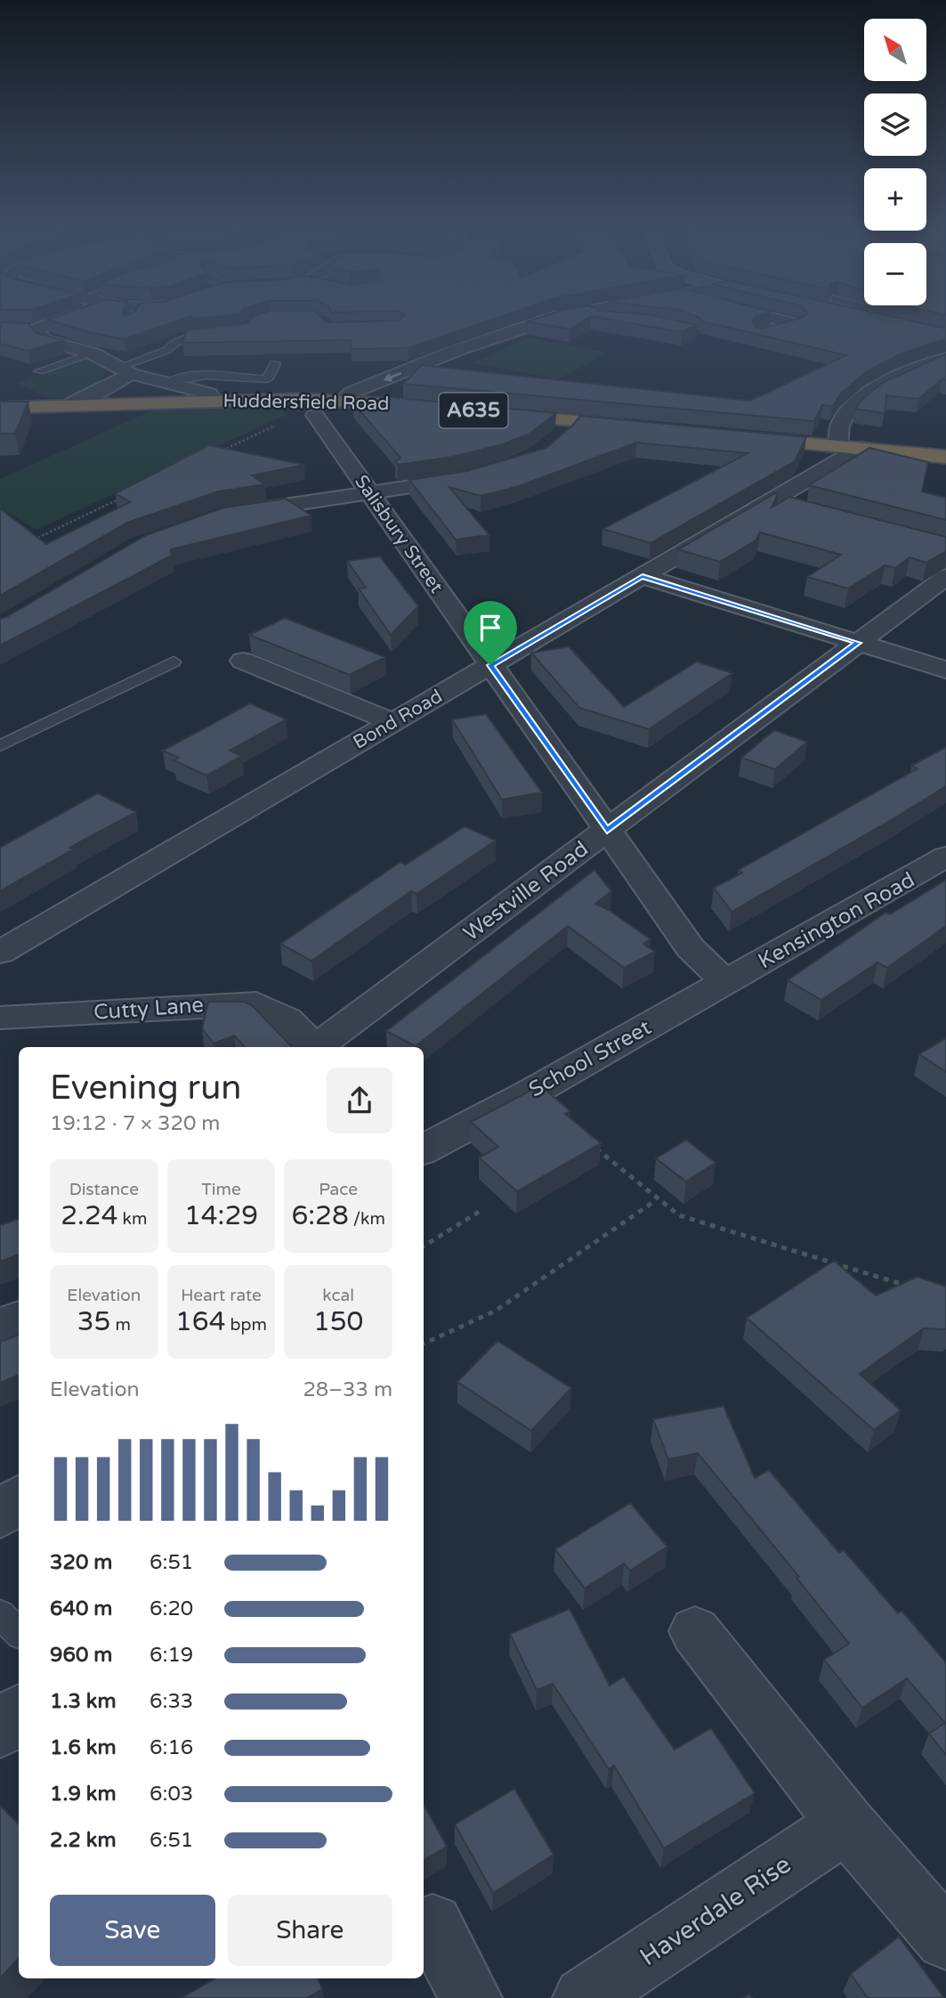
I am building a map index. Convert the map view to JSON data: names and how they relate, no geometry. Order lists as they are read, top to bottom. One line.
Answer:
{"streets":{"highway":["Huddersfield Road","A635"],"street":["Salisbury Street","Bond Road","Westville Road","Kensington Road","Cutty Lane","School Street","Haverdale Rise"]},"crossings":[["Salisbury Street","Bond Road"],["Salisbury Street","Westville Road"],["Salisbury Street","Kensington Road"],["Salisbury Street","School Street"],["Kensington Road","School Street"]],"north":"top left","page":{"map_buttons":["+","−"],"heading":["Evening run","19:12 · 7 × 320 m"],"stats":[["Distance","2.24 km"],["Time","14:29"],["Pace","6:28 /km"],["Elevation","35 m"],["Heart rate","164 bpm"],["kcal","150"]],"chart":["Elevation","28–33 m"],"list":[{"name":"320 m","note":"6:51"},{"name":"640 m","note":"6:20"},{"name":"960 m","note":"6:19"},{"name":"1.3 km","note":"6:33"},{"name":"1.6 km","note":"6:16"},{"name":"1.9 km","note":"6:03"},{"name":"2.2 km","note":"6:51"}],"buttons":["Save","Share"]}}
